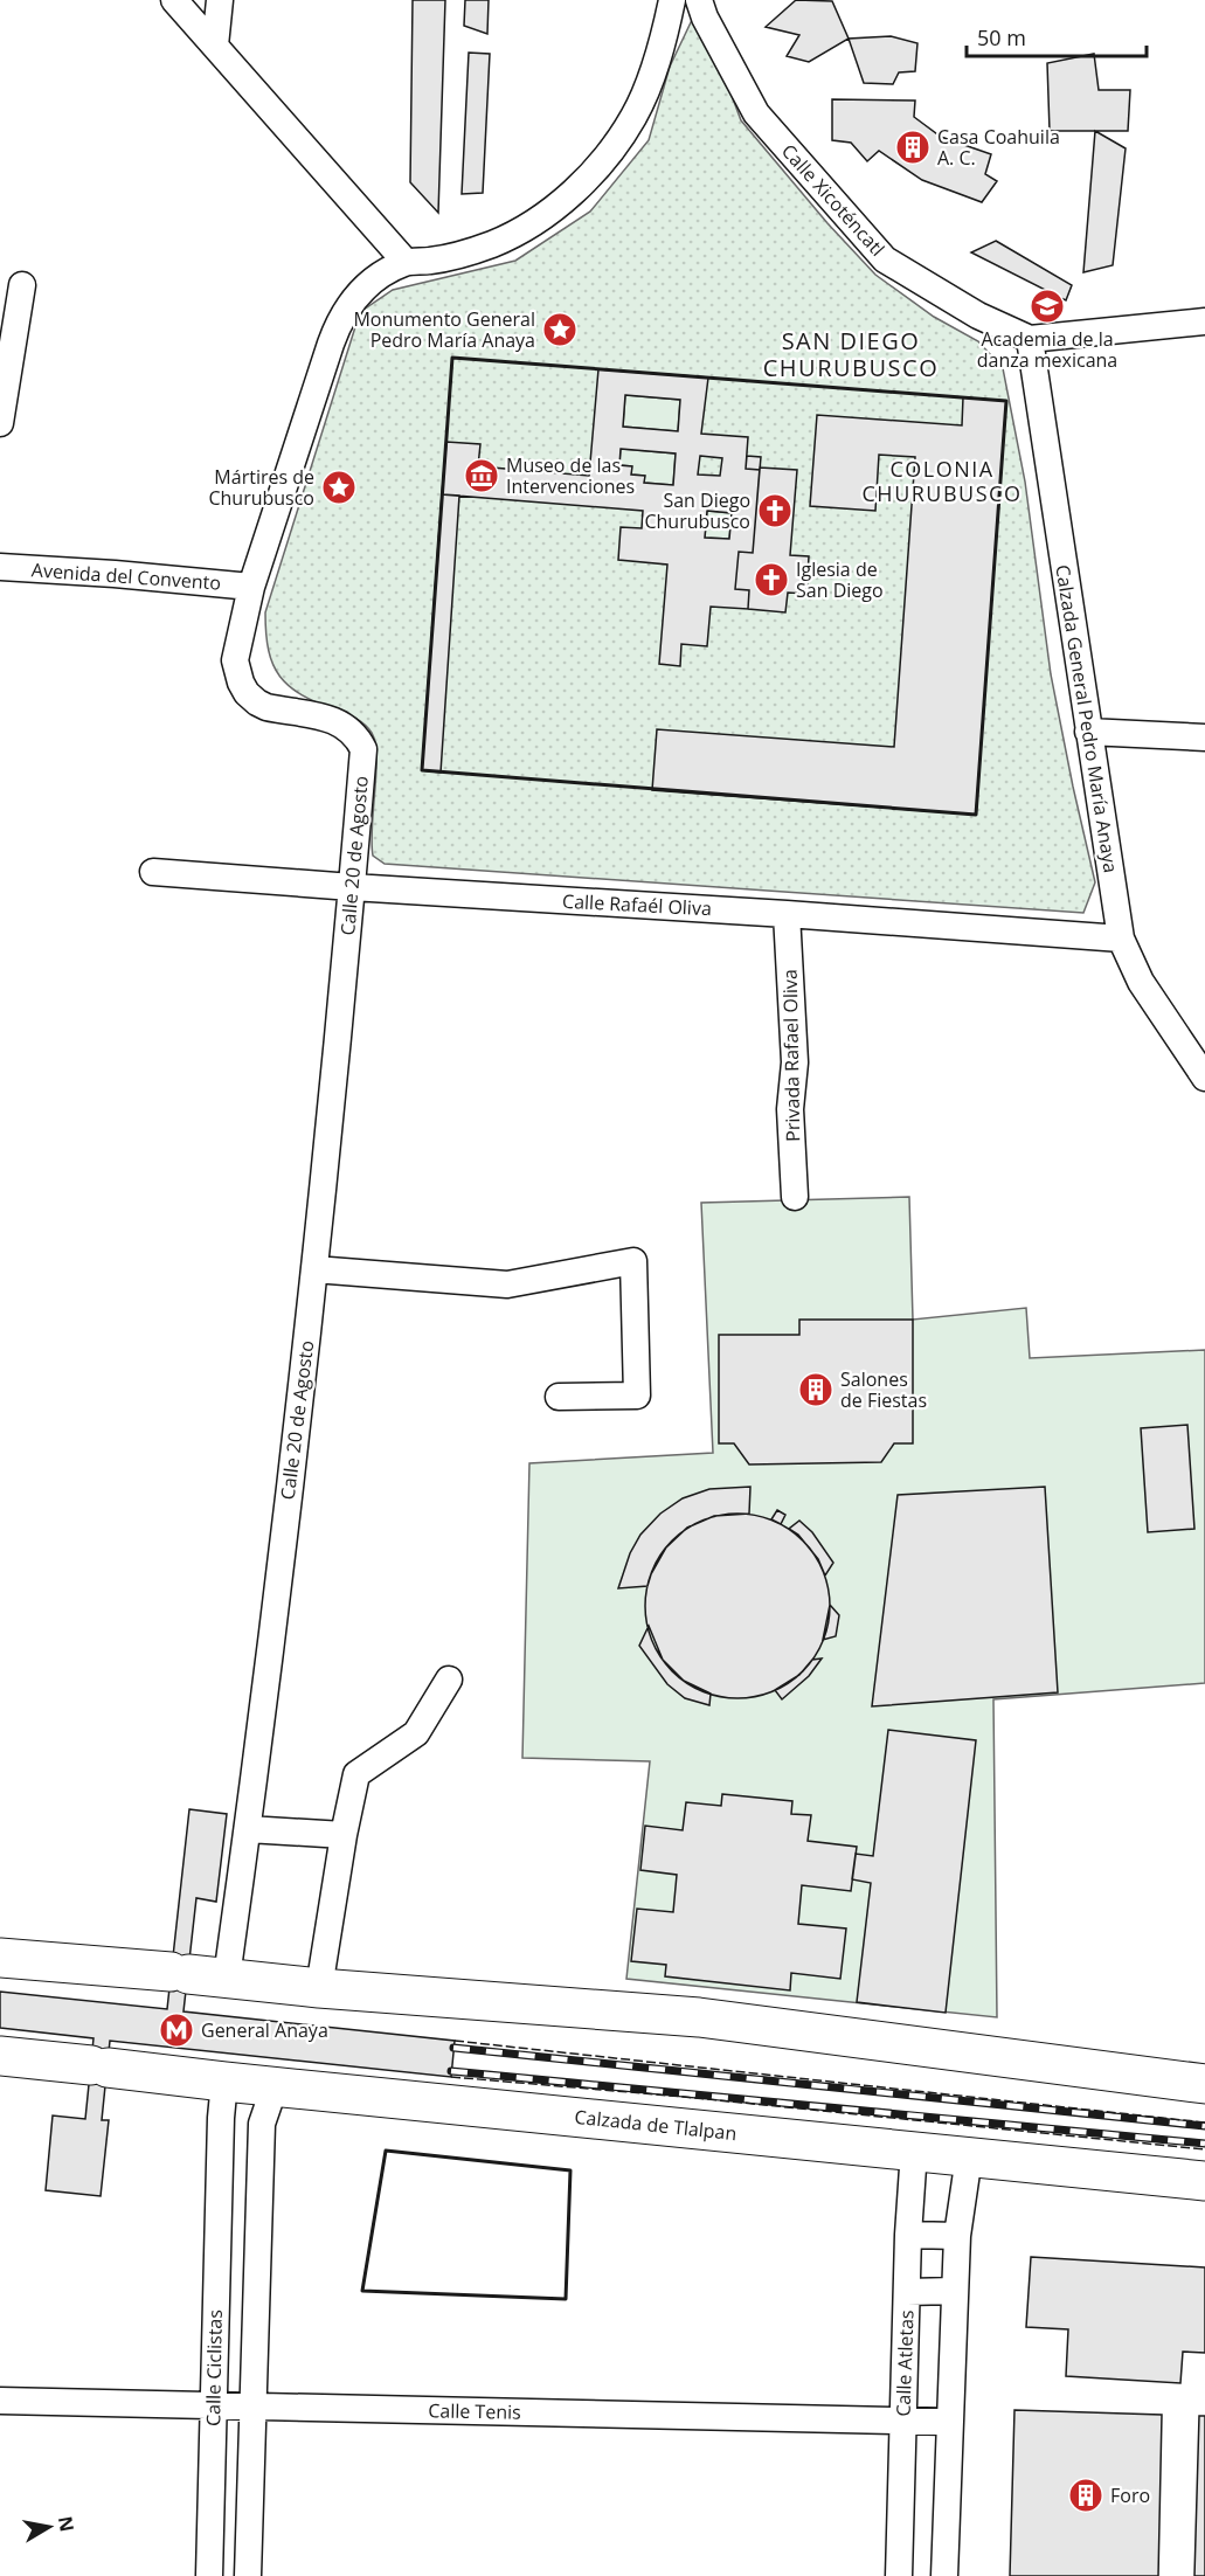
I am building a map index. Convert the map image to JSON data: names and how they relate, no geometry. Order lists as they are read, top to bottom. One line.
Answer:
{"streets":{"highway":["Calzada de Tlalpan"],"street":["Calle Xicoténcatl","Avenida del Convento","Calzada General Pedro María Anaya","Calle 20 de Agosto","Calle Rafaél Oliva","Privada Rafael Oliva","Calle Atletas","Calle Ciclistas","Calle Tenis"]},"crossings":[["Calle Xicoténcatl","Calzada General Pedro María Anaya"],["Avenida del Convento","Calle 20 de Agosto"],["Calzada General Pedro María Anaya","Calle Rafaél Oliva"],["Calle 20 de Agosto","Calle Rafaél Oliva"],["Calle Rafaél Oliva","Privada Rafael Oliva"],["Calzada de Tlalpan","Calle Atletas"],["Calzada de Tlalpan","Calle Ciclistas"],["Calle Atletas","Calle Tenis"],["Calle Ciclistas","Calle Tenis"]],"districts":["SAN DIEGO CHURUBUSCO","COLONIA CHURUBUSCO"],"places":{"building":["Casa Coahuila A. C.","Salones de Fiestas","Foro"],"school or university":["Academia de la danza mexicana"],"place":["Monumento General Pedro María Anaya","Mártires de Churubusco"],"museum":["Museo de las Intervenciones"],"church":["San Diego Churubusco","Iglesia de San Diego"],"metro station":["General Anaya"]},"scale_bar":"50 m","north":"right"}
